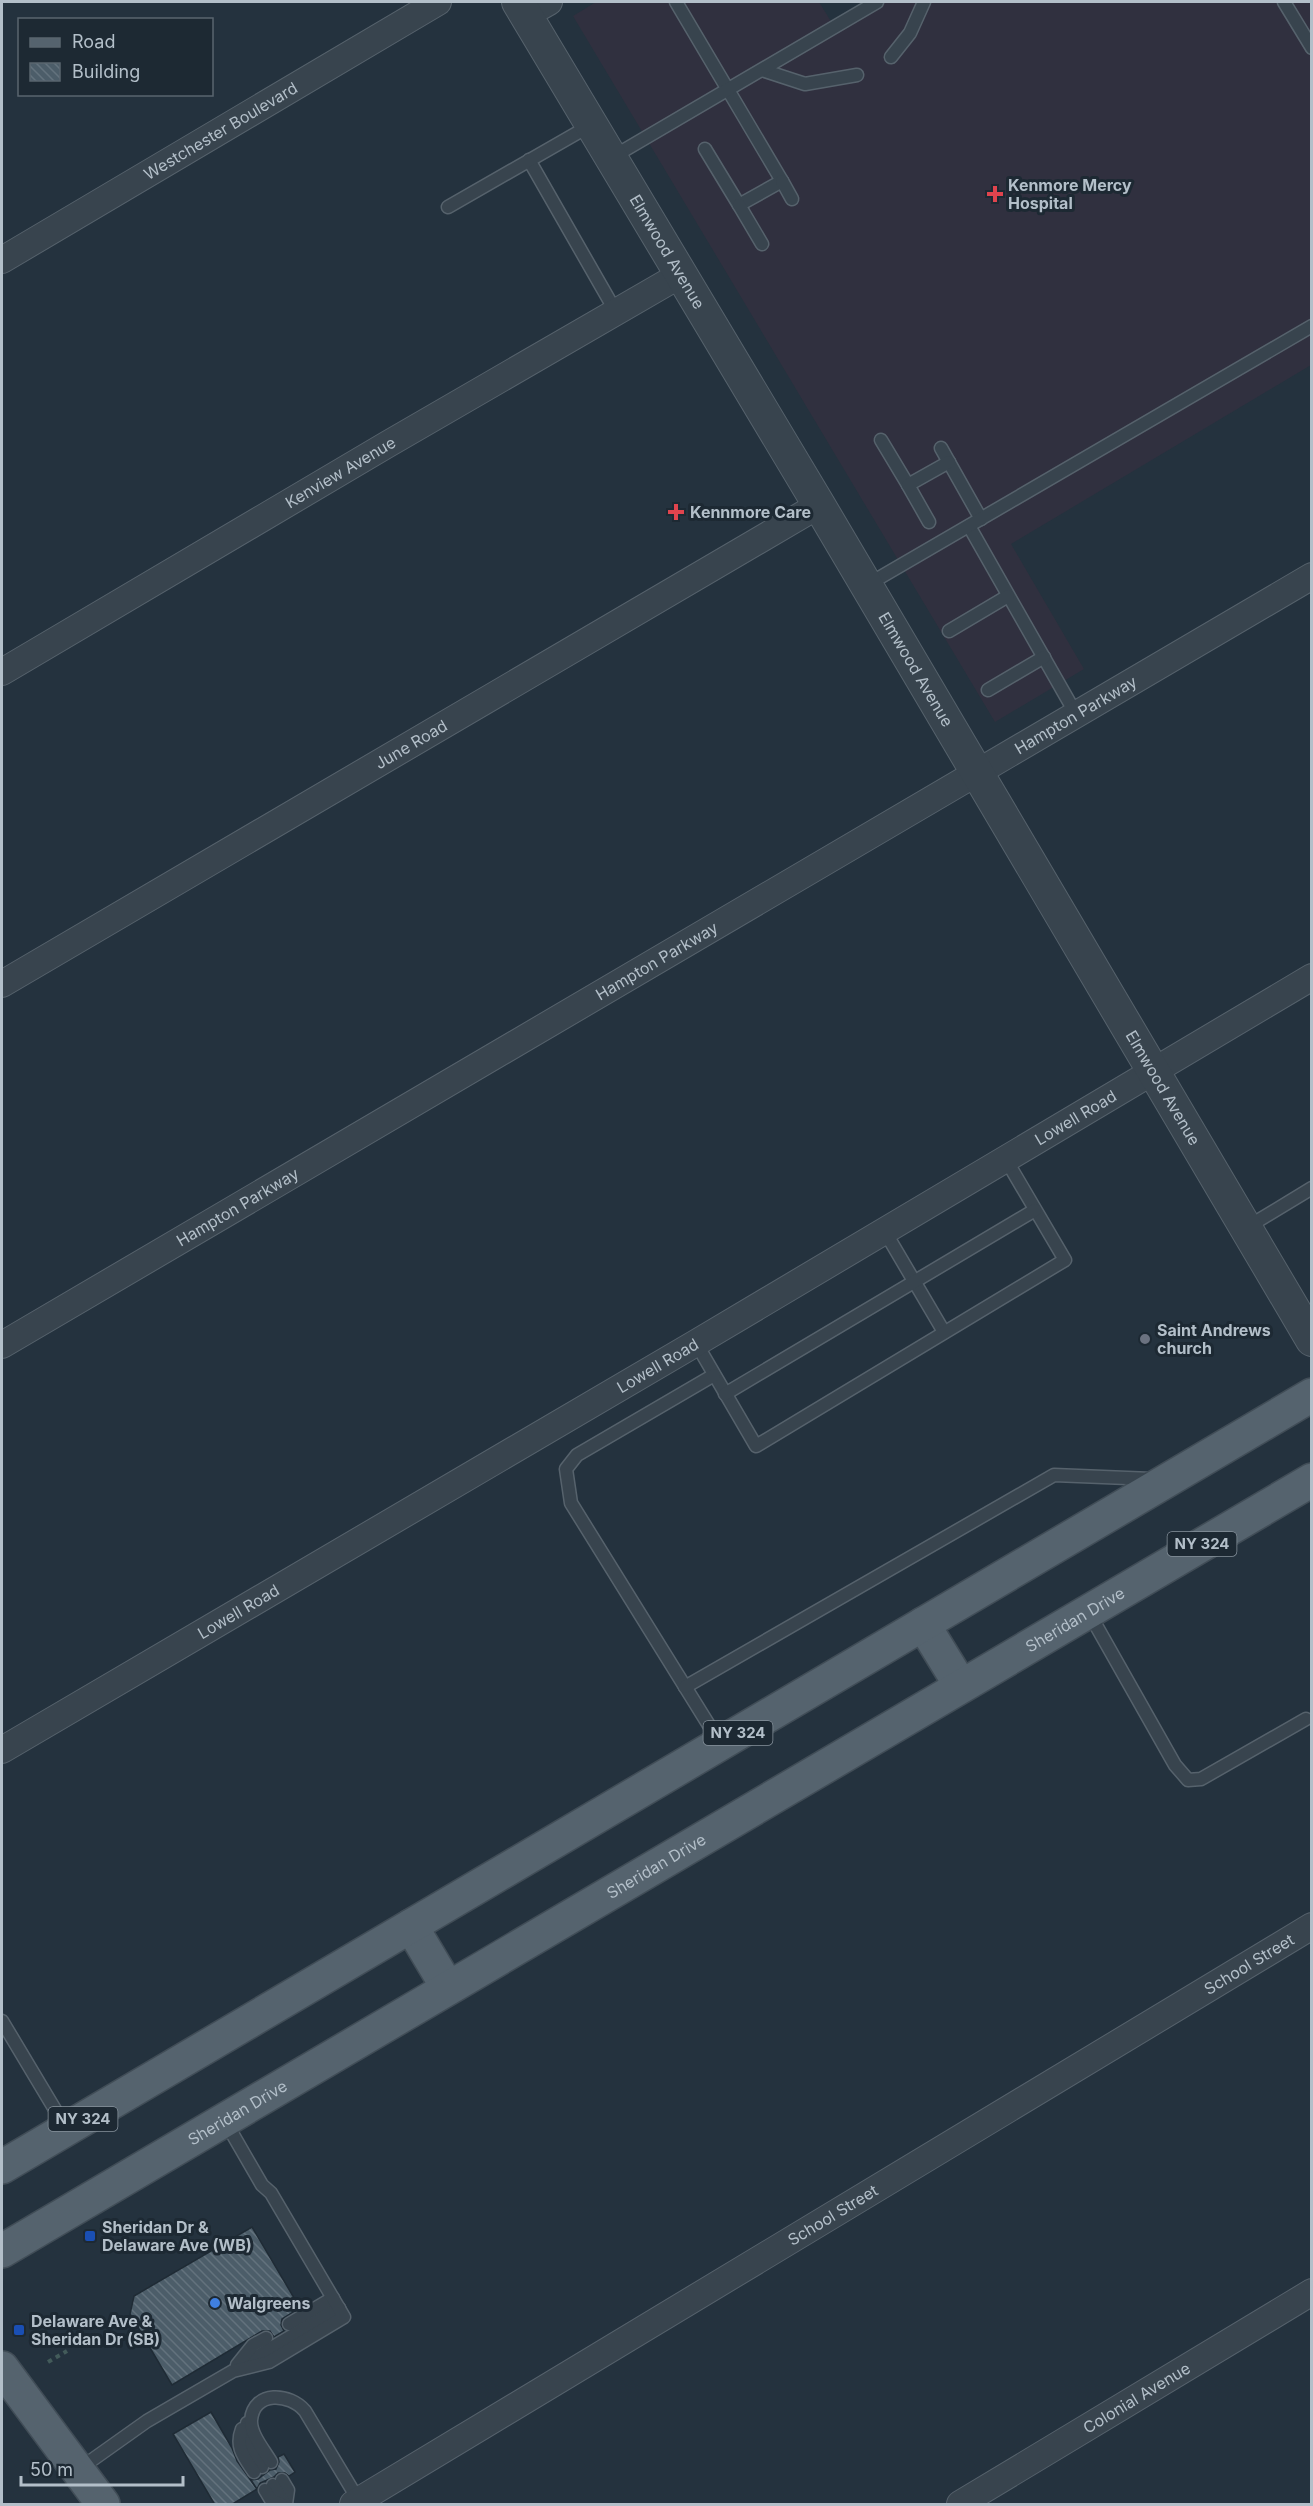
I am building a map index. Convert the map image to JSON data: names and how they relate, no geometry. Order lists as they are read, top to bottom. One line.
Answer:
{"streets":{"main road":["NY 324","Sheridan Drive"],"street":["Westchester Boulevard","Elmwood Avenue","Kenview Avenue","Hampton Parkway","June Road","Lowell Road","School Street","Colonial Avenue"]},"crossings":[["Elmwood Avenue","Kenview Avenue"],["Elmwood Avenue","Hampton Parkway"],["Elmwood Avenue","June Road"],["Elmwood Avenue","Lowell Road"]],"places":{"health":["Kenmore Mercy Hospital","Kennmore Care"],"other":["Saint Andrews church","Walgreens"],"transit":["Sheridan Dr & Delaware Ave (WB)","Delaware Ave & Sheridan Dr (SB)"]},"legend":["Road","Building"],"scale_bar":"50 m"}
